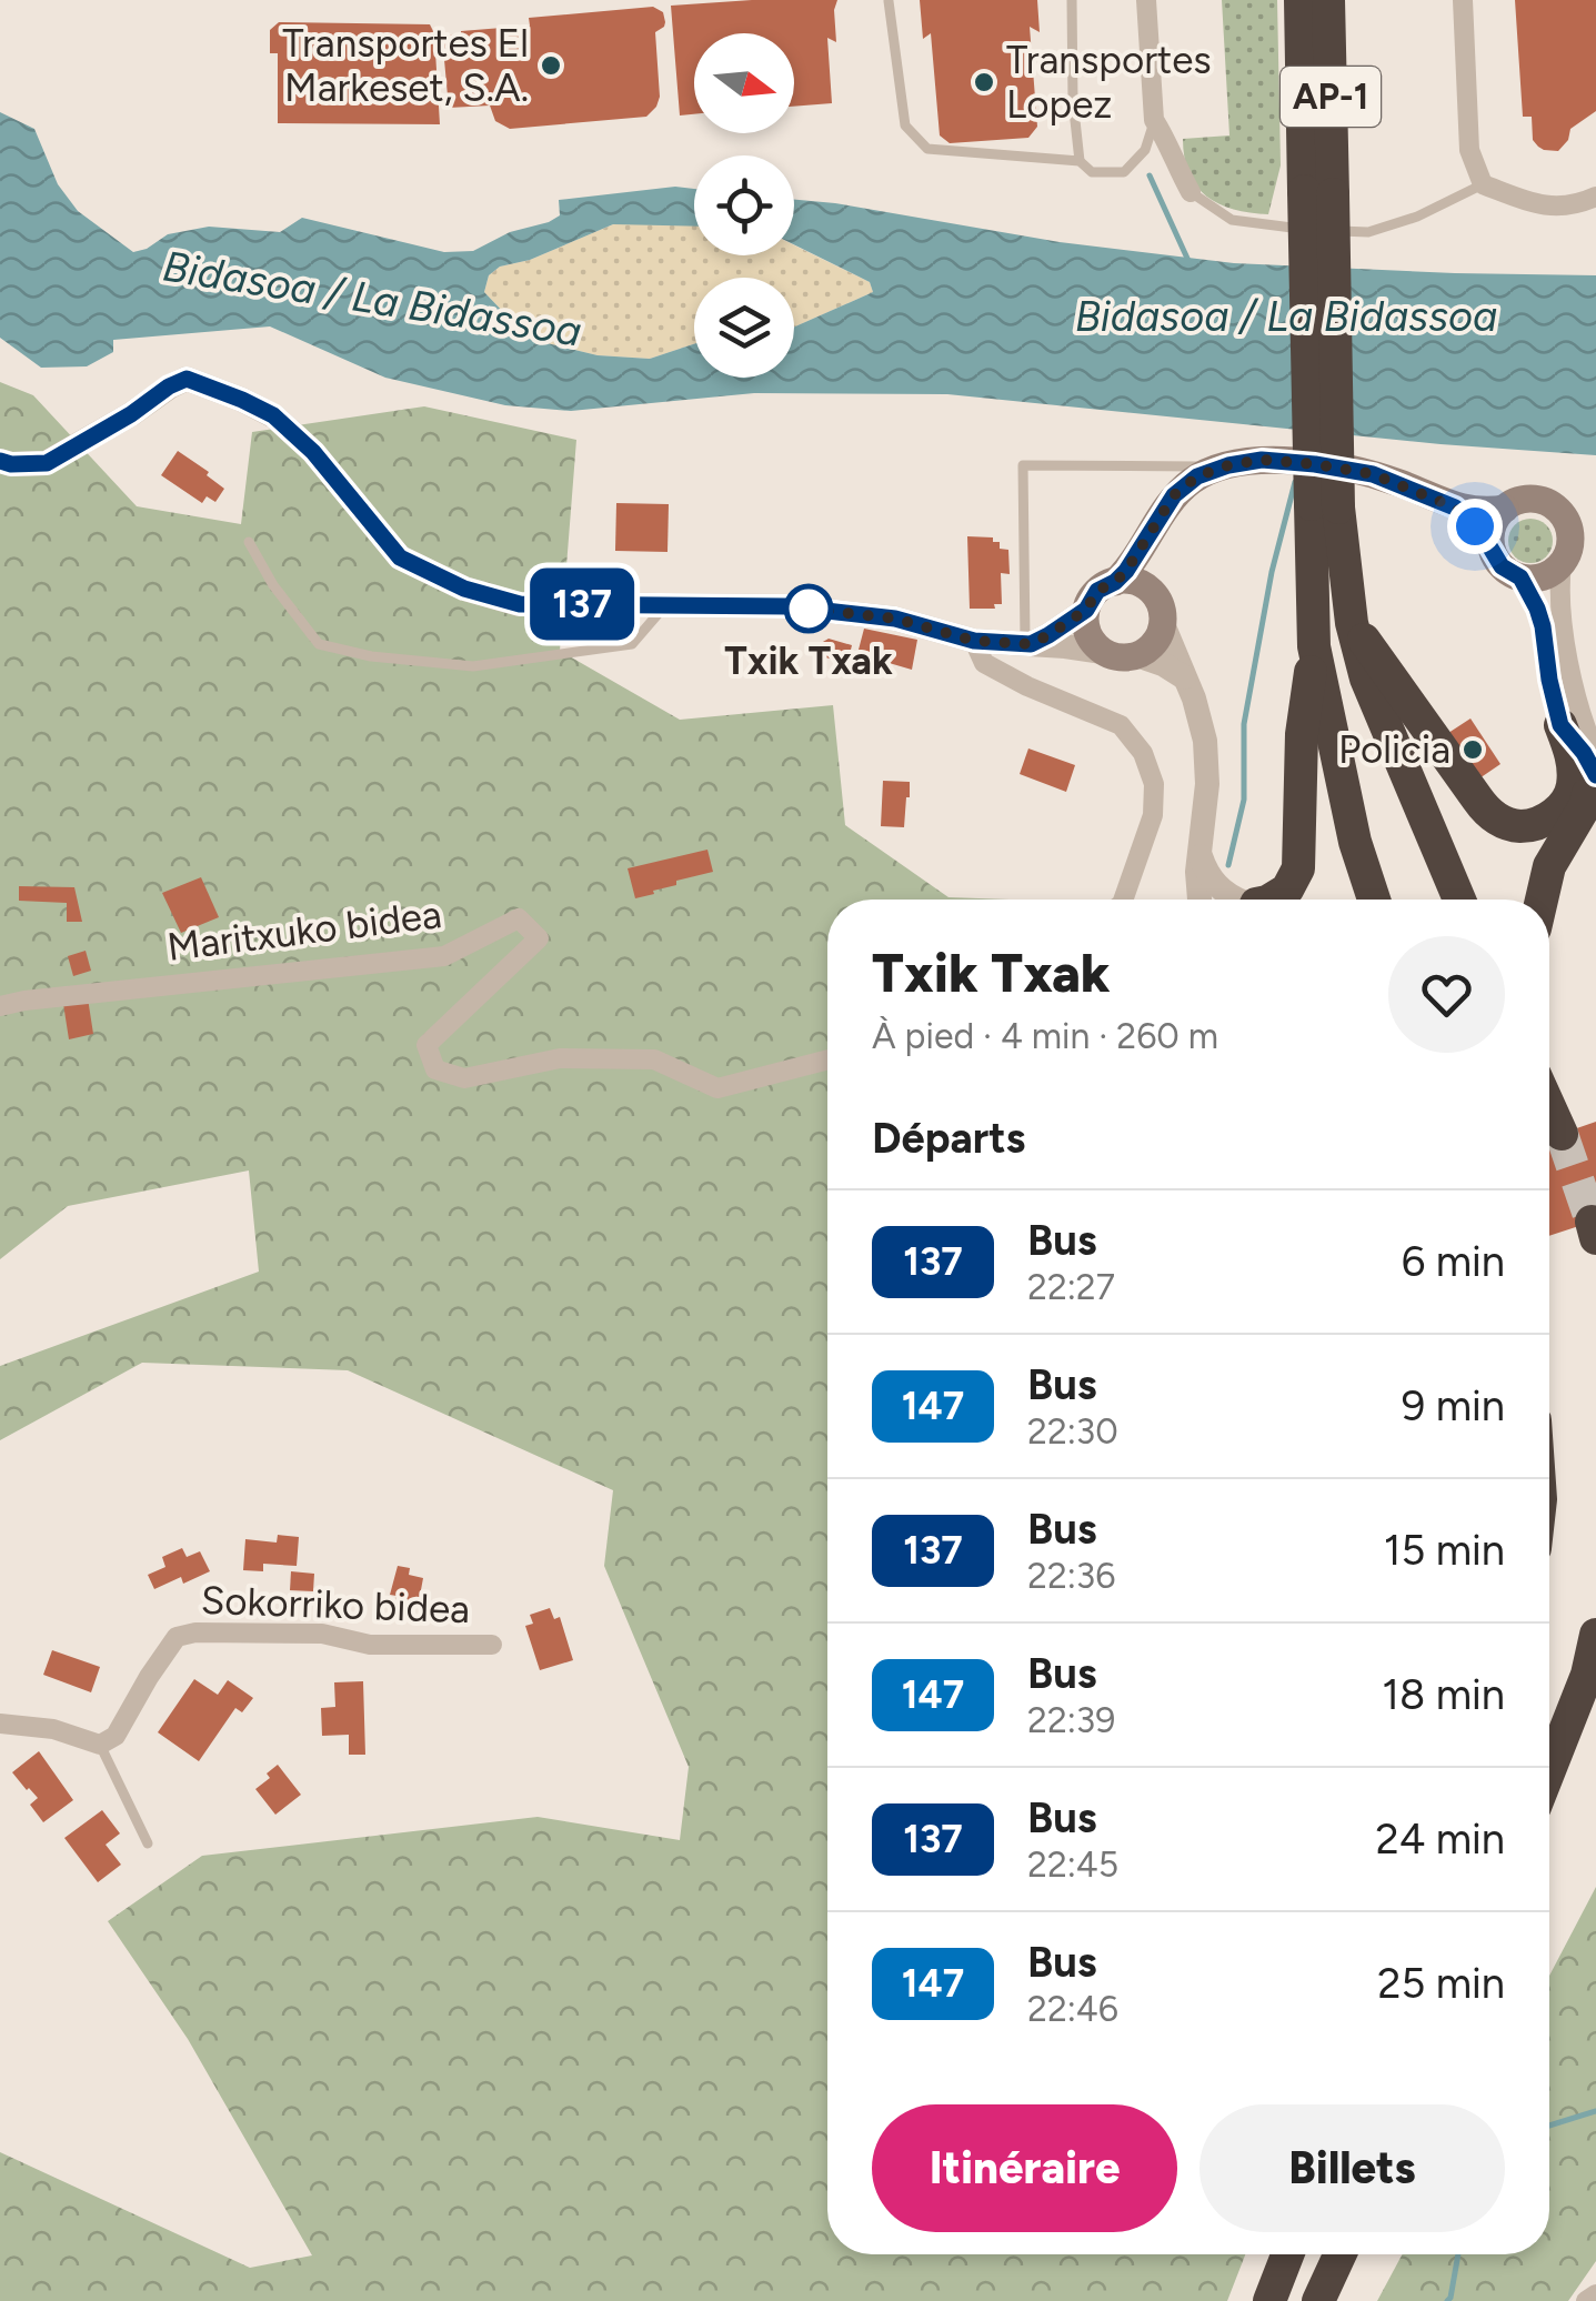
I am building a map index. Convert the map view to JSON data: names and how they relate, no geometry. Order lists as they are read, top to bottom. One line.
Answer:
{"streets":{"highway":["AP-1"],"street":["Maritxuko bidea","Sokorriko bidea"]},"water":["Bidasoa / La Bidassoa"],"places":["Transportes El Markeset, S.A.","Transportes Lopez","Txik Txak","Policia"],"lines":["bus line 137"],"north":"right","page":{"on_map":"137","heading":[["Txik Txak","À pied · 4 min · 260 m"],"Départs"],"list":[{"mark":"137","name":"Bus","note":"22:27","value":"6 min"},{"mark":"147","name":"Bus","note":"22:30","value":"9 min"},{"mark":"137","name":"Bus","note":"22:36","value":"15 min"},{"mark":"147","name":"Bus","note":"22:39","value":"18 min"},{"mark":"137","name":"Bus","note":"22:45","value":"24 min"},{"mark":"147","name":"Bus","note":"22:46","value":"25 min"}],"buttons":["Itinéraire","Billets"]}}
